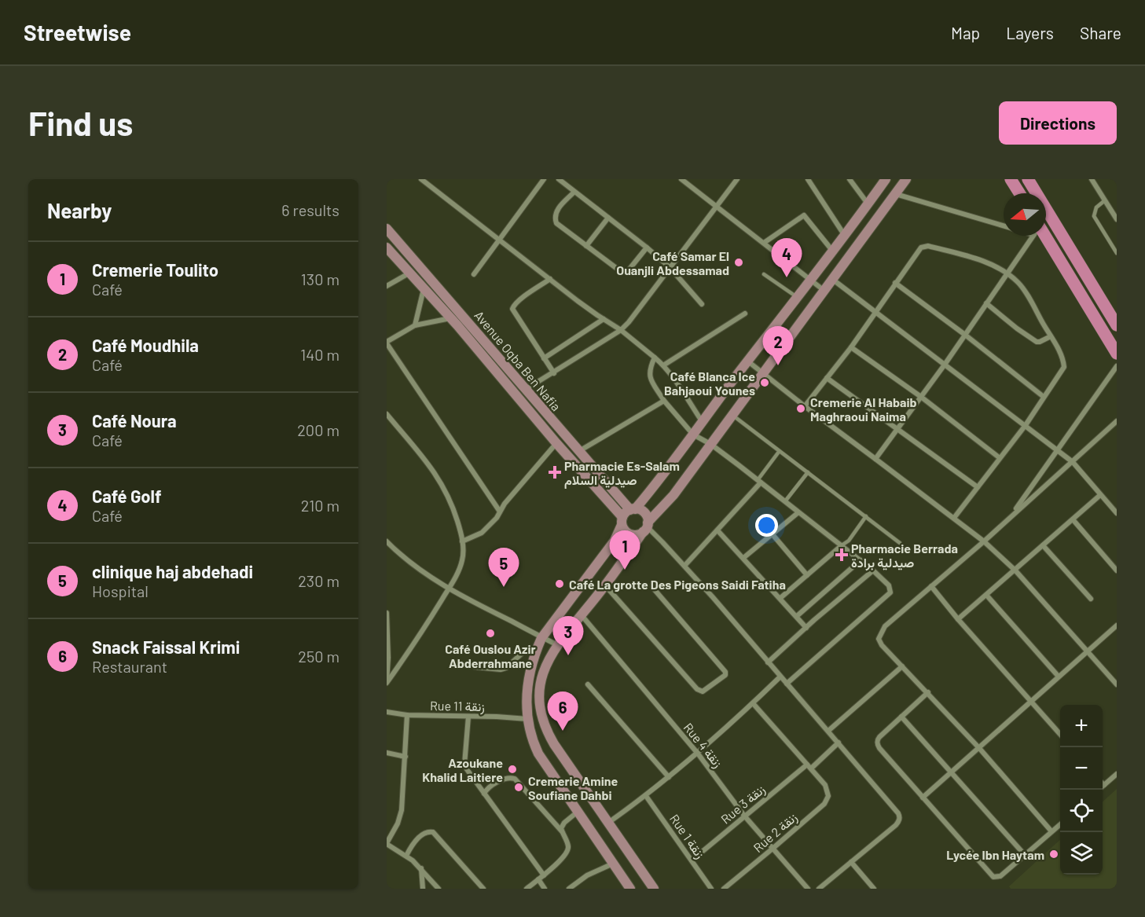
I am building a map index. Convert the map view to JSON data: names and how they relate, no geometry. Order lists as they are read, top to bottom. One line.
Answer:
{"streets":{"street":["Avenue Oqba Ben Nafia","Rue 11 زنقة","Rue 4 زنقة","Rue 3 زنقة","Rue 2 زنقة","Rue 1 زنقة"]},"crossings":[["Rue 4 زنقة","Rue 3 زنقة"],["Rue 4 زنقة","Rue 2 زنقة"],["Rue 3 زنقة","Rue 2 زنقة"],["Rue 3 زنقة","Rue 1 زنقة"]],"places":{"other":["Café Samar El Ouanjli Abdessamad","Café Blanca Ice Bahjaoui Younes","Cremerie Al Habaib Maghraoui Naima","Café La grotte Des Pigeons Saidi Fatiha","Café Ouslou Azir Abderrahmane","Azoukane Khalid Laitiere","Cremerie Amine Soufiane Dahbi","Lycée Ibn Haytam"],"health":["Pharmacie Es-Salam صيدلية السلام","Pharmacie Berrada صيدلية برادة"]},"north":"left","page":{"header":"Streetwise","nav":["Map","Layers","Share"],"buttons":"Directions","title":"Find us","heading":["Nearby","6 results"],"pins":["4","2","1","5","3","6"],"list":[{"mark":"1","name":"Cremerie Toulito","note":"Café","value":"130 m"},{"mark":"2","name":"Café Moudhila","note":"Café","value":"140 m"},{"mark":"3","name":"Café Noura","note":"Café","value":"200 m"},{"mark":"4","name":"Café Golf","note":"Café","value":"210 m"},{"mark":"5","name":"clinique haj abdehadi","note":"Hospital","value":"230 m"},{"mark":"6","name":"Snack Faissal Krimi","note":"Restaurant","value":"250 m"}],"map_buttons":["+","−"]}}
